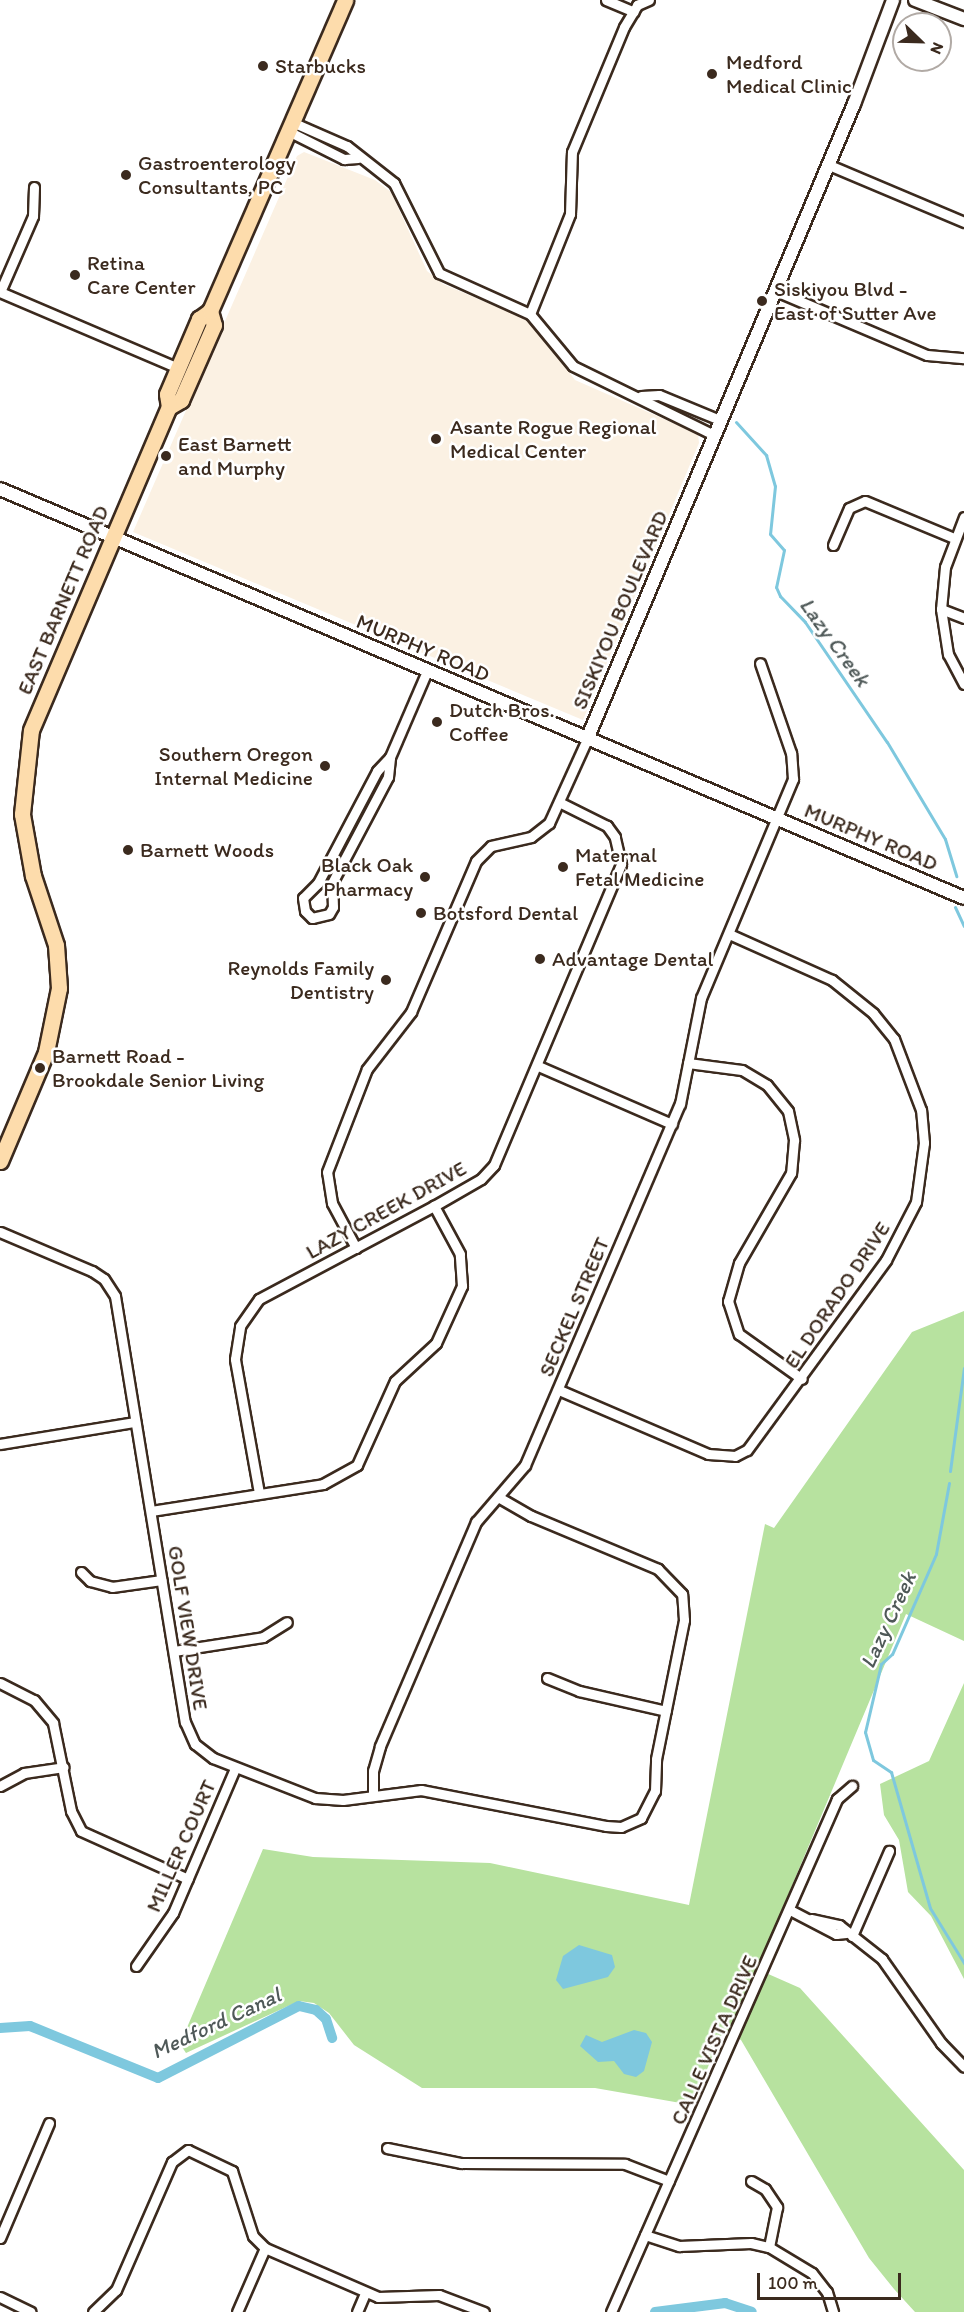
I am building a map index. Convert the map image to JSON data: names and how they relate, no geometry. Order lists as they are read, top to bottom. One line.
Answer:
{"streets":{"main road":["EAST BARNETT ROAD"],"street":["SISKIYOU BOULEVARD","MURPHY ROAD","LAZY CREEK DRIVE","EL DORADO DRIVE","SECKEL STREET","GOLF VIEW DRIVE","MILLER COURT","CALLE VISTA DRIVE"]},"crossings":[["EAST BARNETT ROAD","MURPHY ROAD"],["SISKIYOU BOULEVARD","MURPHY ROAD"],["SISKIYOU BOULEVARD","LAZY CREEK DRIVE"],["MURPHY ROAD","SECKEL STREET"],["EL DORADO DRIVE","SECKEL STREET"],["SECKEL STREET","GOLF VIEW DRIVE"],["GOLF VIEW DRIVE","MILLER COURT"]],"water":["Lazy Creek","Medford Canal"],"places":["Starbucks","Medford Medical Clinic","Gastroenterology Consultants, PC","Retina Care Center","Siskiyou Blvd - East of Sutter Ave","Asante Rogue Regional Medical Center","East Barnett and Murphy","Dutch Bros. Coffee","Southern Oregon Internal Medicine","Barnett Woods","Maternal Fetal Medicine","Black Oak Pharmacy","Botsford Dental","Advantage Dental","Reynolds Family Dentistry","Barnett Road - Brookdale Senior Living"],"scale_bar":"100 m","north":"bottom right"}
